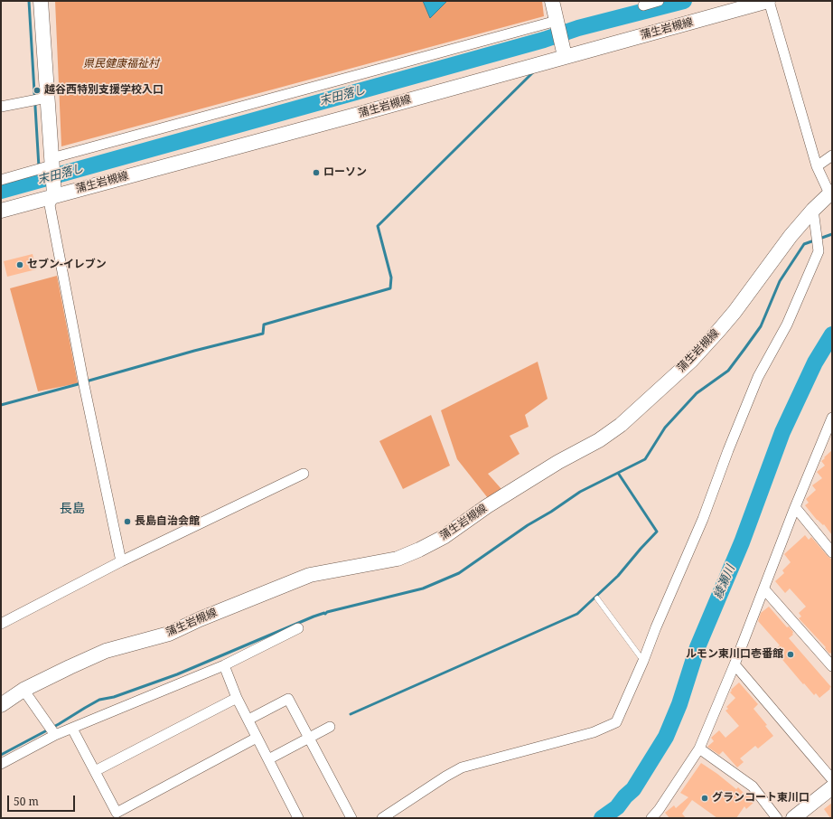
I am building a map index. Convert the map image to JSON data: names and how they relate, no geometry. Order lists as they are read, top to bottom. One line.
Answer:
{"streets":{"main road":["蒲生岩槻線"]},"districts":["長島"],"water":["末田落し","綾瀬川"],"parks":["県民健康福祉村"],"places":["越谷西特別支援学校入口","ローソン","セブン-イレブン","長島自治会館","ルモン東川口壱番館","グランコート東川口"],"scale_bar":"50 m"}
